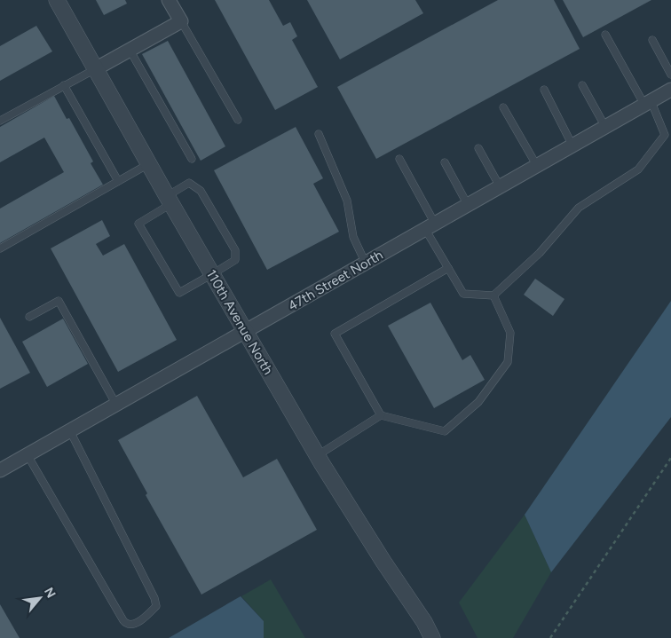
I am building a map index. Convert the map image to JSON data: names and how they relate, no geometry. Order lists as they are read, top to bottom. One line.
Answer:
{"streets":{"street":["47th Street North","110th Avenue North"]},"crossings":[["47th Street North","110th Avenue North"]],"north":"top right"}
